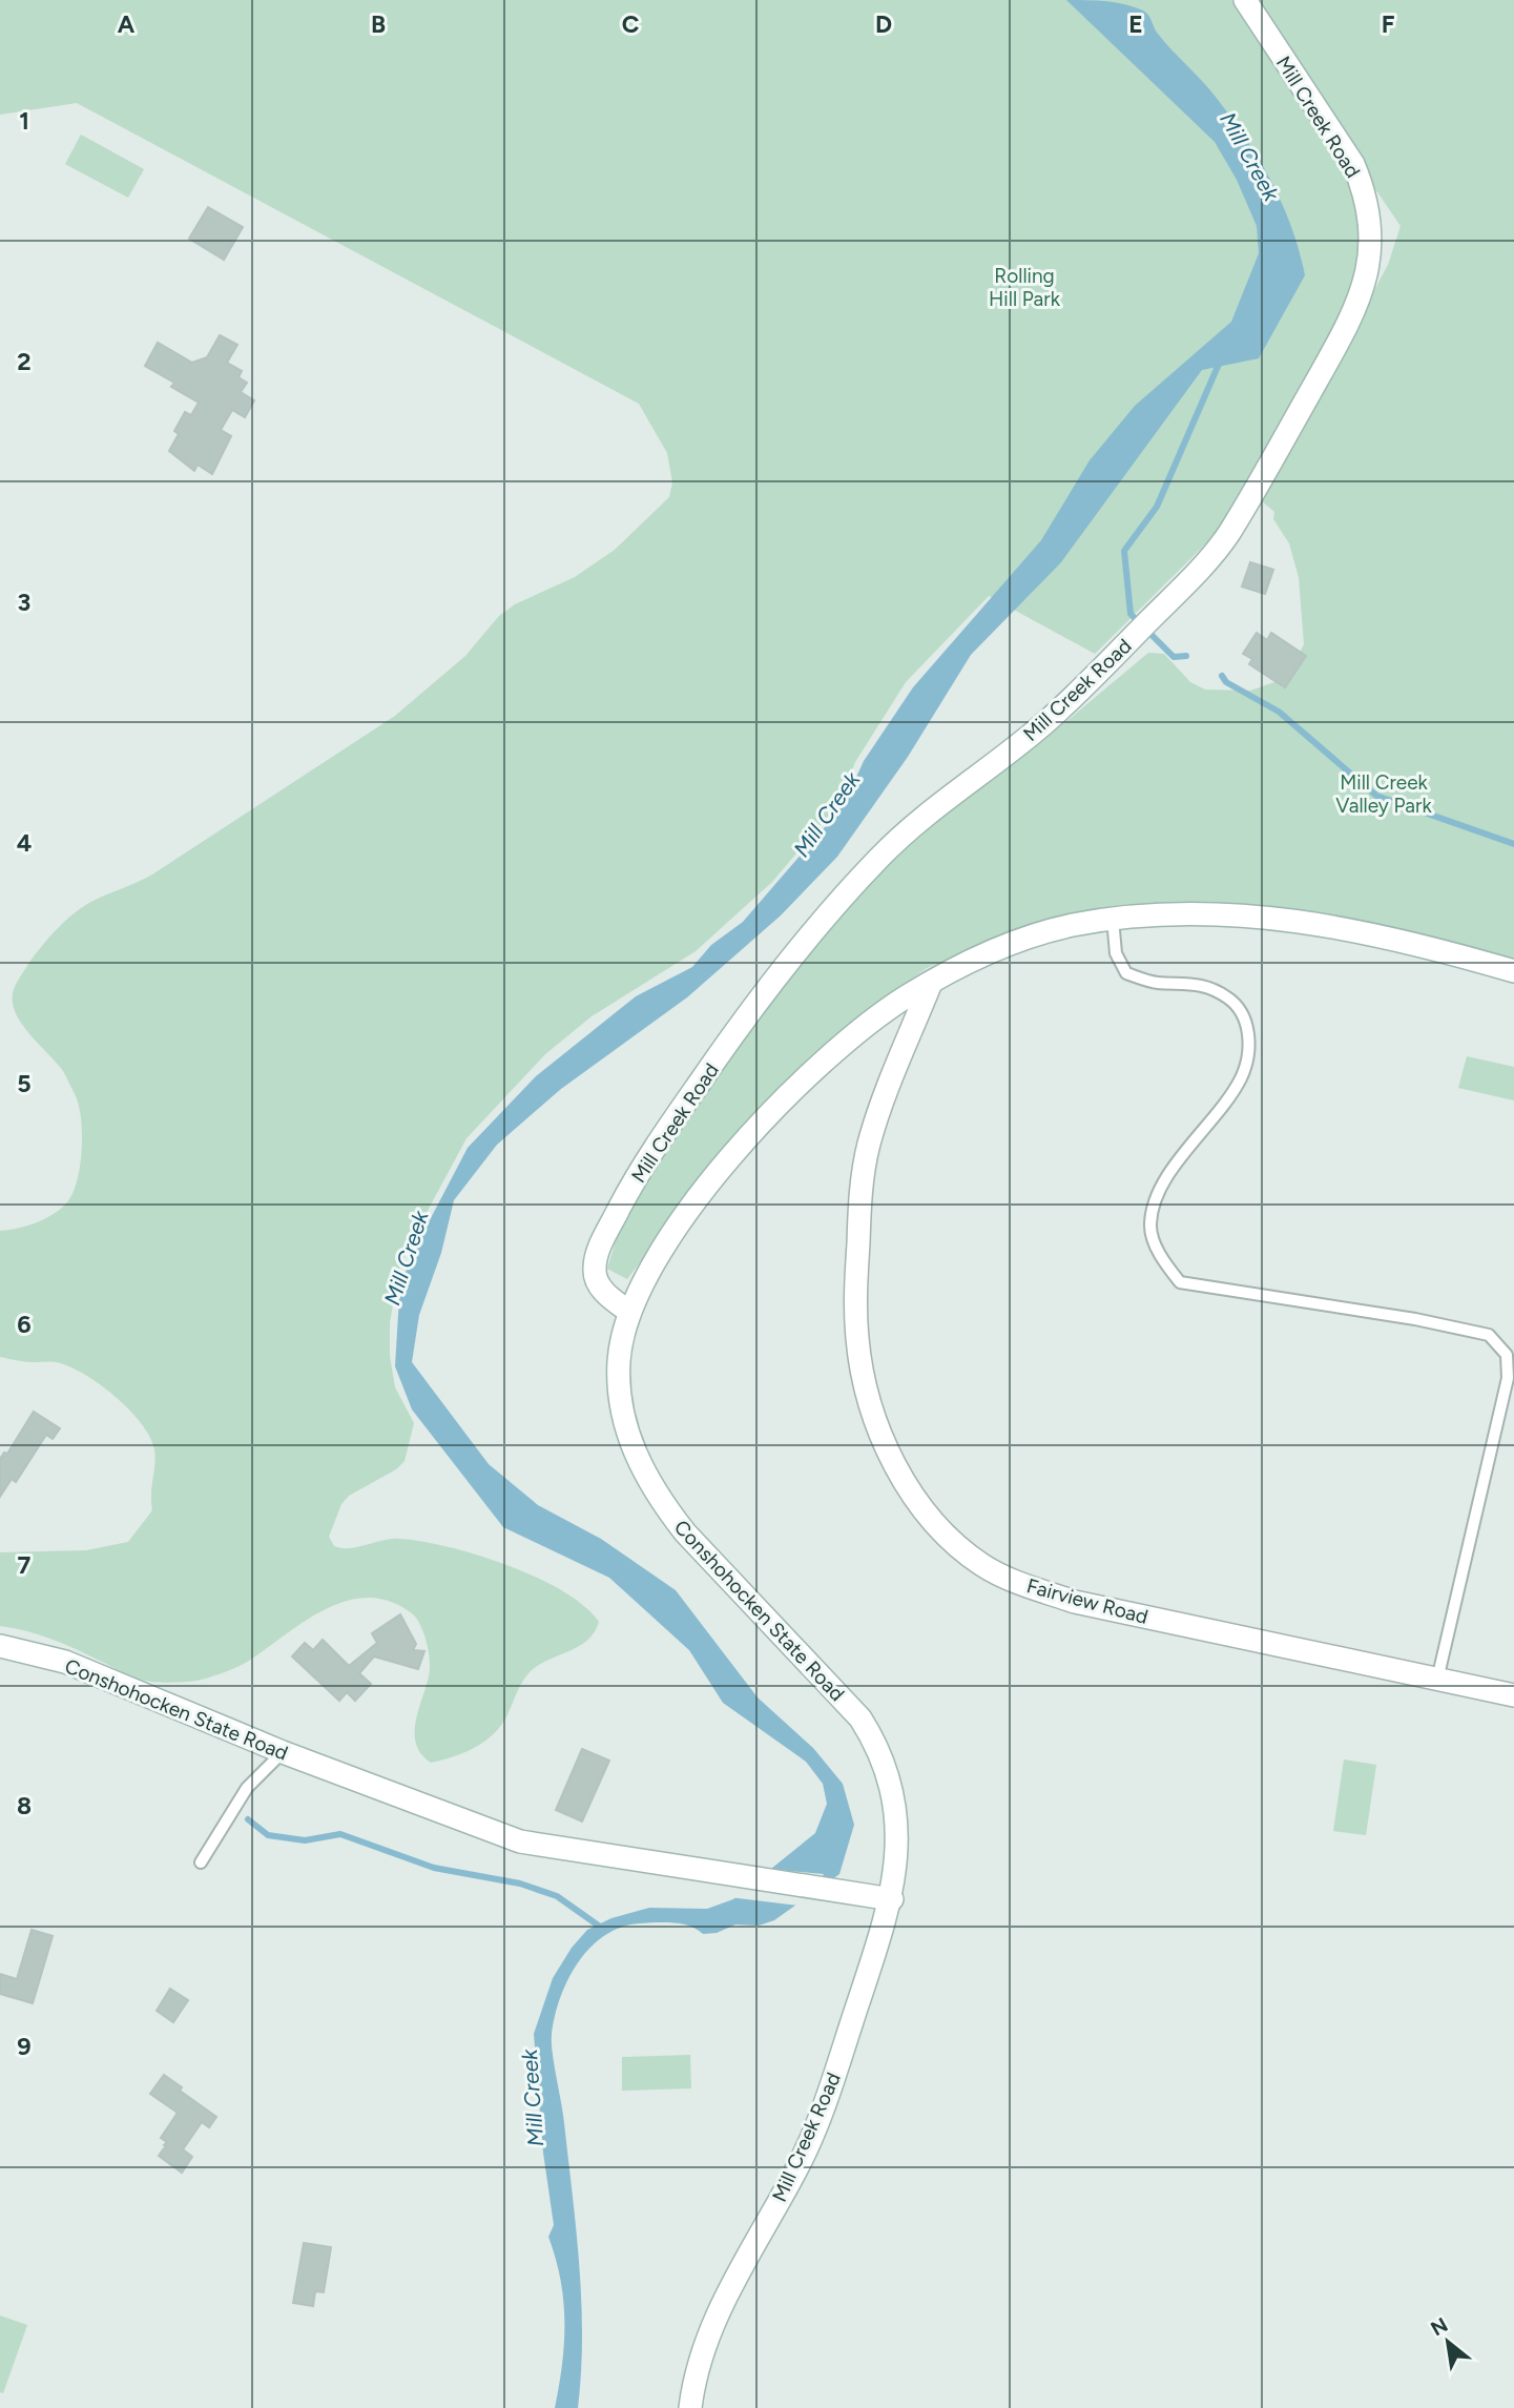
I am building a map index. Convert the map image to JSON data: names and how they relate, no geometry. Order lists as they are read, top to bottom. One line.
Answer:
{"streets":{"street":["Mill Creek Road","Fairview Road","Conshohocken State Road"]},"crossings":[["Mill Creek Road","Conshohocken State Road"],["Fairview Road","Conshohocken State Road"]],"water":["Mill Creek"],"parks":["Rolling Hill Park","Mill Creek Valley Park"],"north":"top left","grid":{"columns":["A","B","C","D","E","F"],"rows":["1","2","3","4","5","6","7","8","9"]}}
